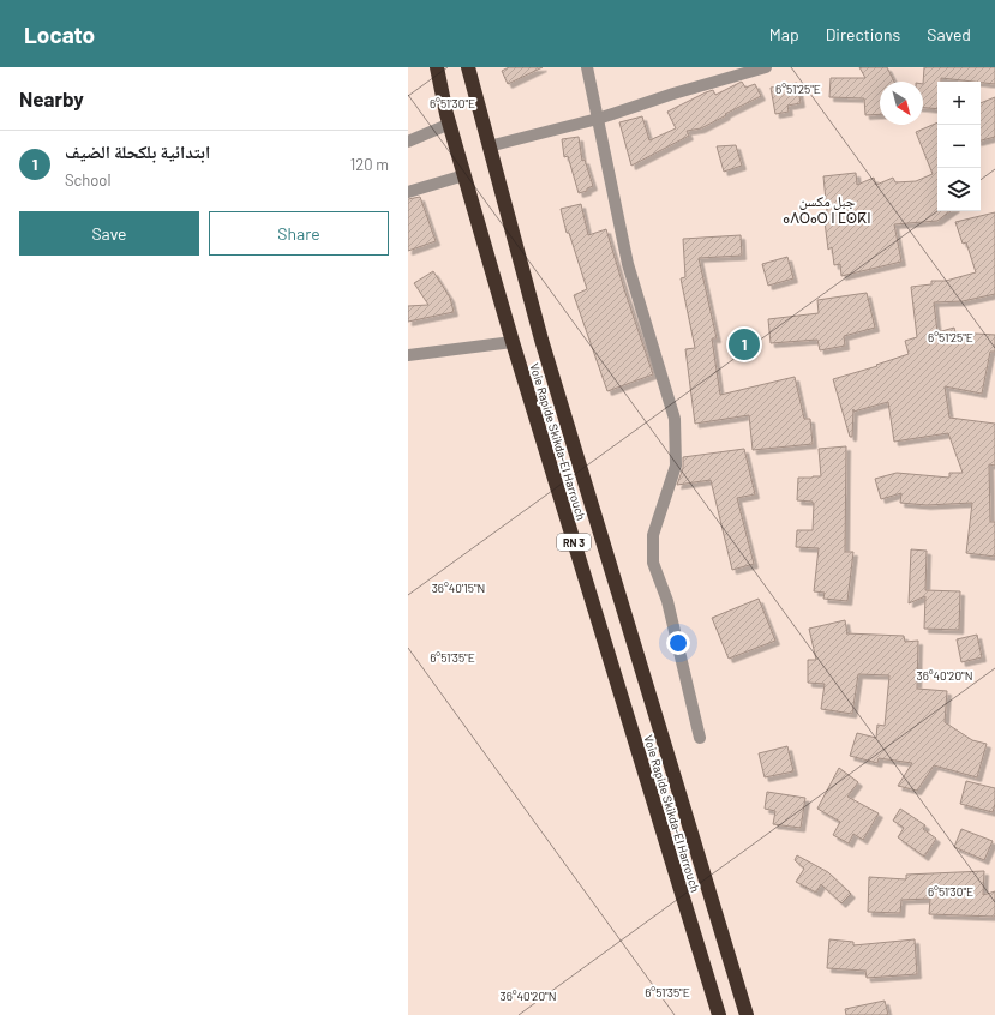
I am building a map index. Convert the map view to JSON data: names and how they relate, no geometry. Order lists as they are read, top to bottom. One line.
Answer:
{"streets":{"highway":["Voie Rapide Skikda-El Harrouch","RN 3"]},"districts":["جبل مكسن ⴰⴷⵔⴰⵔ ⵏ ⵎⵙⴽⵏ"],"north":"bottom right","page":{"header":"Locato","nav":["Map","Directions","Saved"],"heading":"Nearby","map_buttons":["+","−"],"list":[{"mark":"1","name":"ابتدائية بلكحلة الضيف","note":"School","value":"120 m"}],"buttons":["Save","Share"],"pins":"1"},"coordinates":["6°51'25\"E","6°51'30\"E","36°40'15\"N","6°51'35\"E","36°40'20\"N"]}
